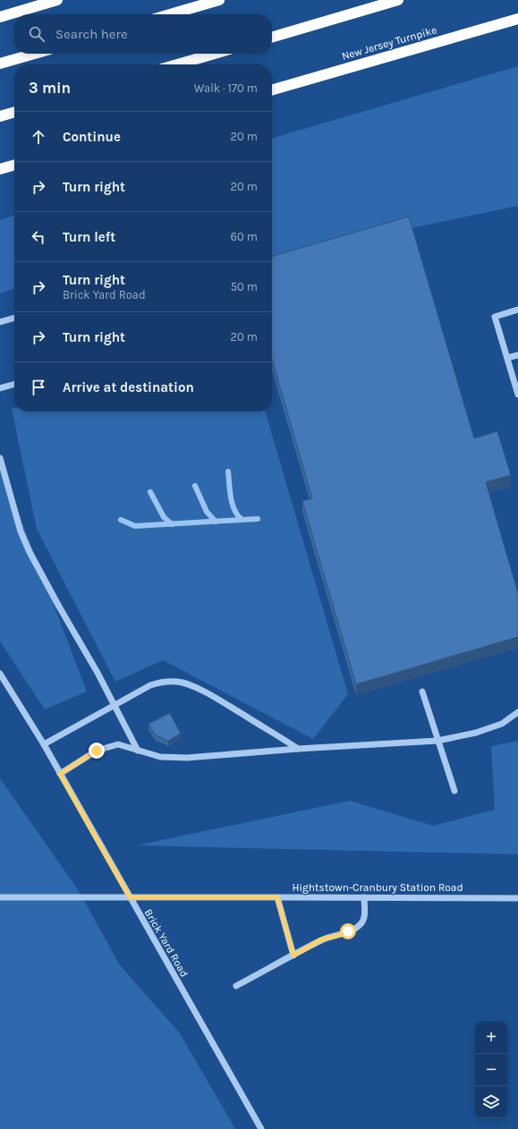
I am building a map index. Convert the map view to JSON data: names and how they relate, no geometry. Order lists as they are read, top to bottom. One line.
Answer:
{"streets":{"highway":["New Jersey Turnpike"],"street":["Hightstown-Cranbury Station Road","Brick Yard Road"]},"crossings":[["Hightstown-Cranbury Station Road","Brick Yard Road"]],"page":{"search":"Search here","heading":["3 min","Walk · 170 m"],"list":[["Continue","20 m"],["Turn right","20 m"],["Turn left","60 m"],["Turn right","Brick Yard Road","50 m"],["Turn right","20 m"],"Arrive at destination"],"map_buttons":["+","−"]}}
